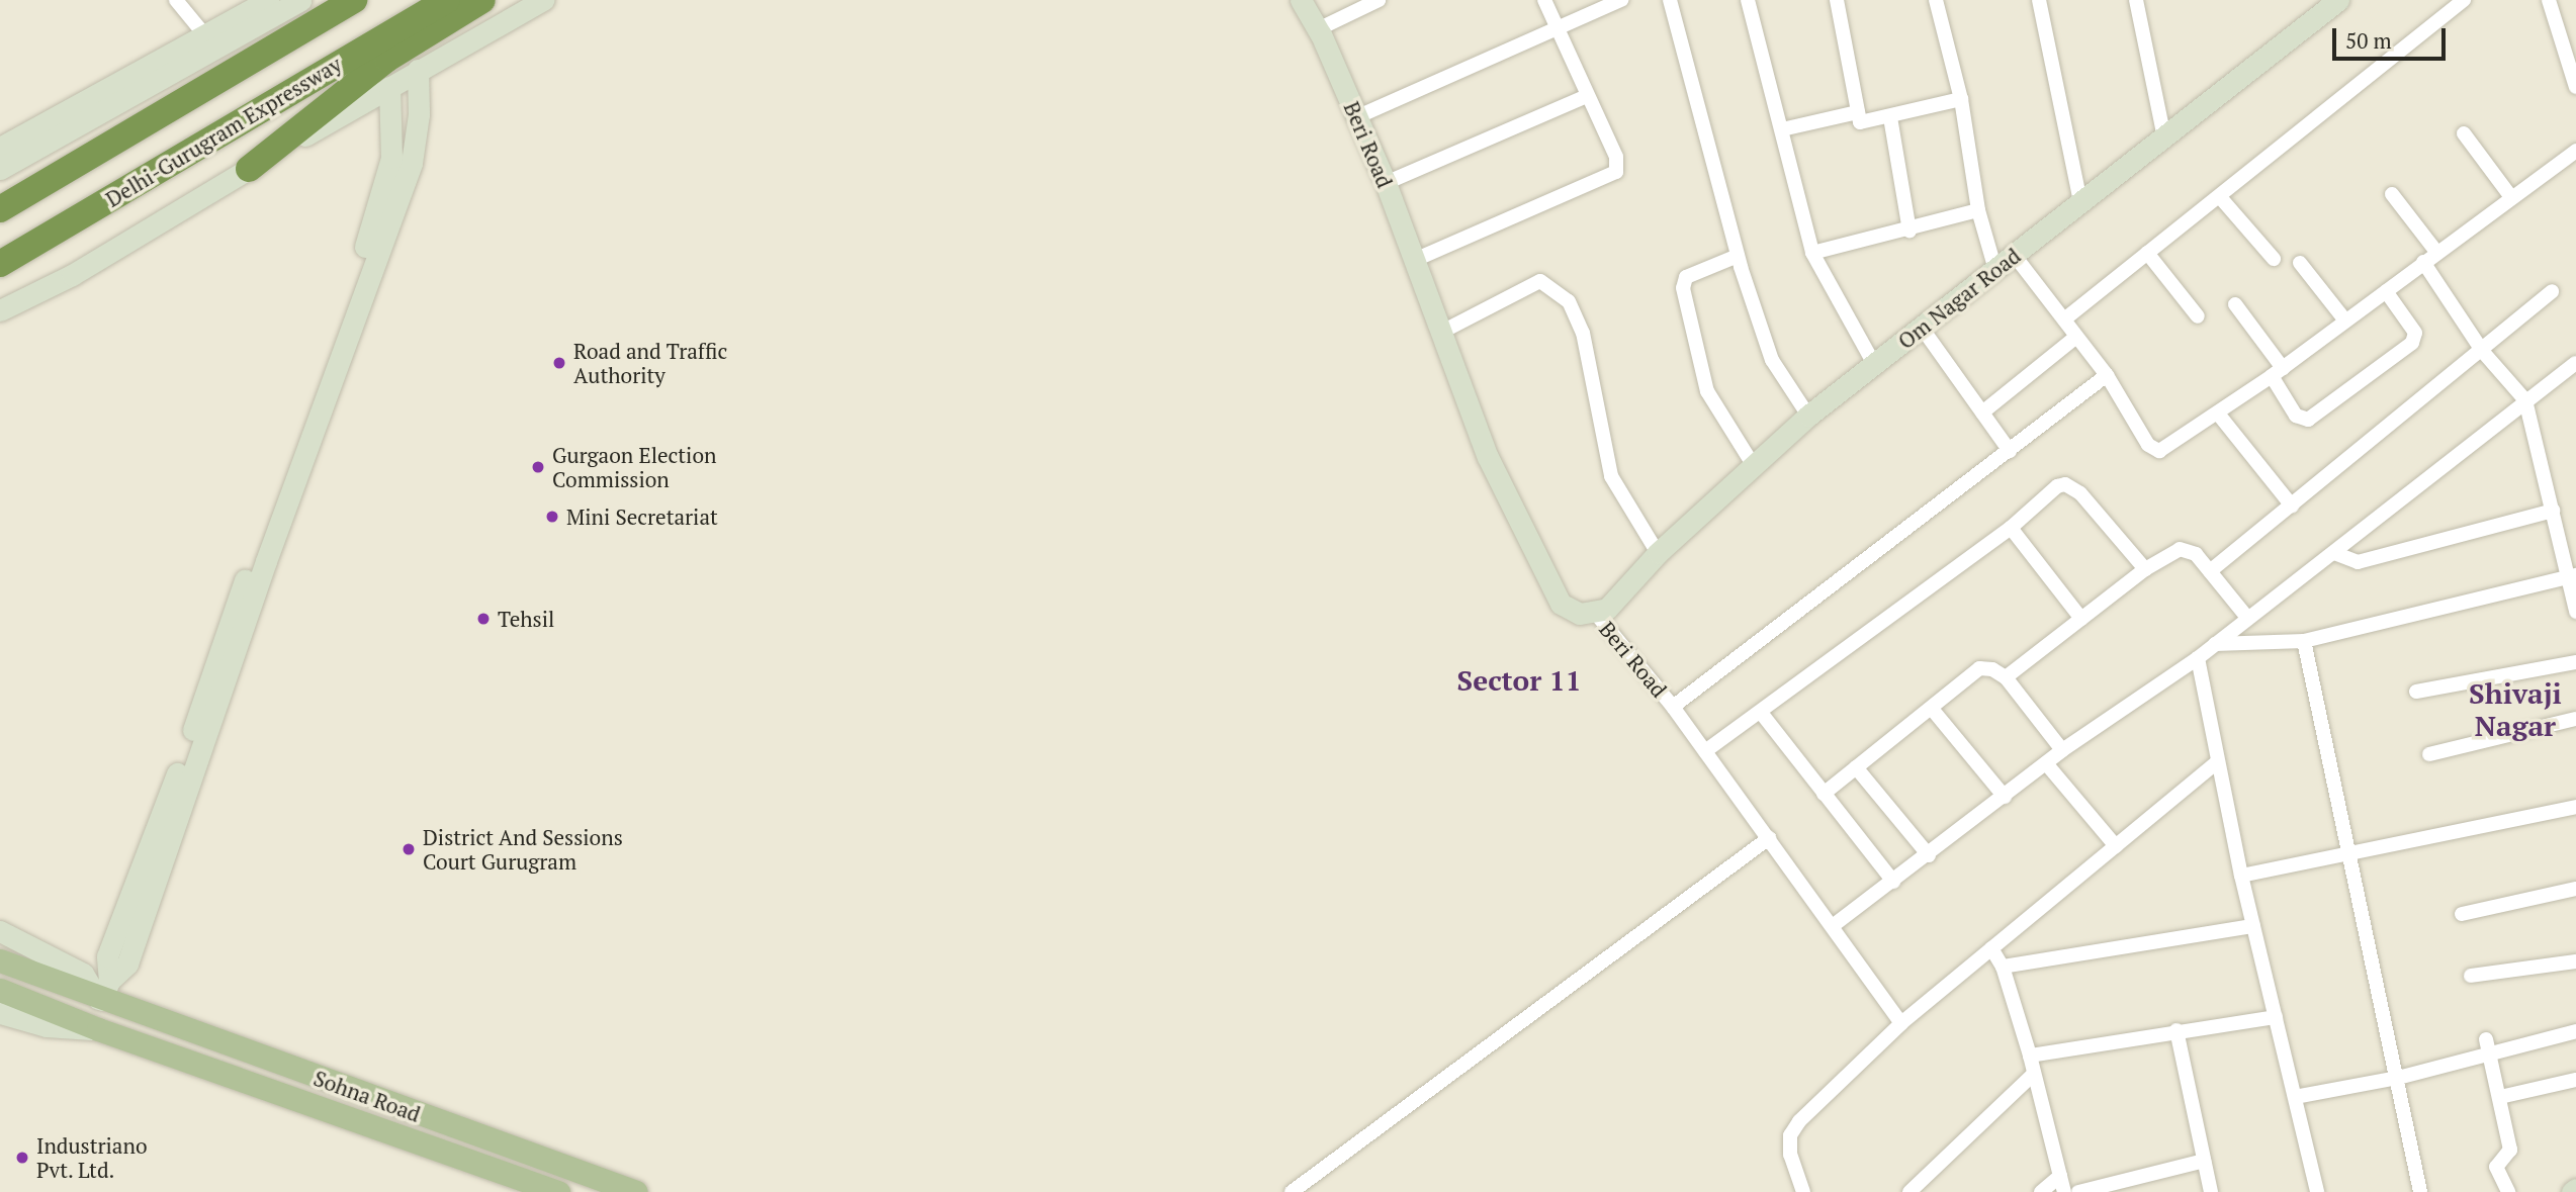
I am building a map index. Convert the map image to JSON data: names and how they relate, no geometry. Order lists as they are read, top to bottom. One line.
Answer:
{"streets":{"highway":["Delhi-Gurugram Expressway"],"main road":["Sohna Road"],"street":["Beri Road","Om Nagar Road"]},"crossings":[["Beri Road","Om Nagar Road"]],"districts":["Sector 11","Shivaji Nagar"],"places":["Road and Traffic Authority","Gurgaon Election Commission","Mini Secretariat","Tehsil","District And Sessions Court Gurugram","Industriano Pvt. Ltd."],"scale_bar":"50 m"}
